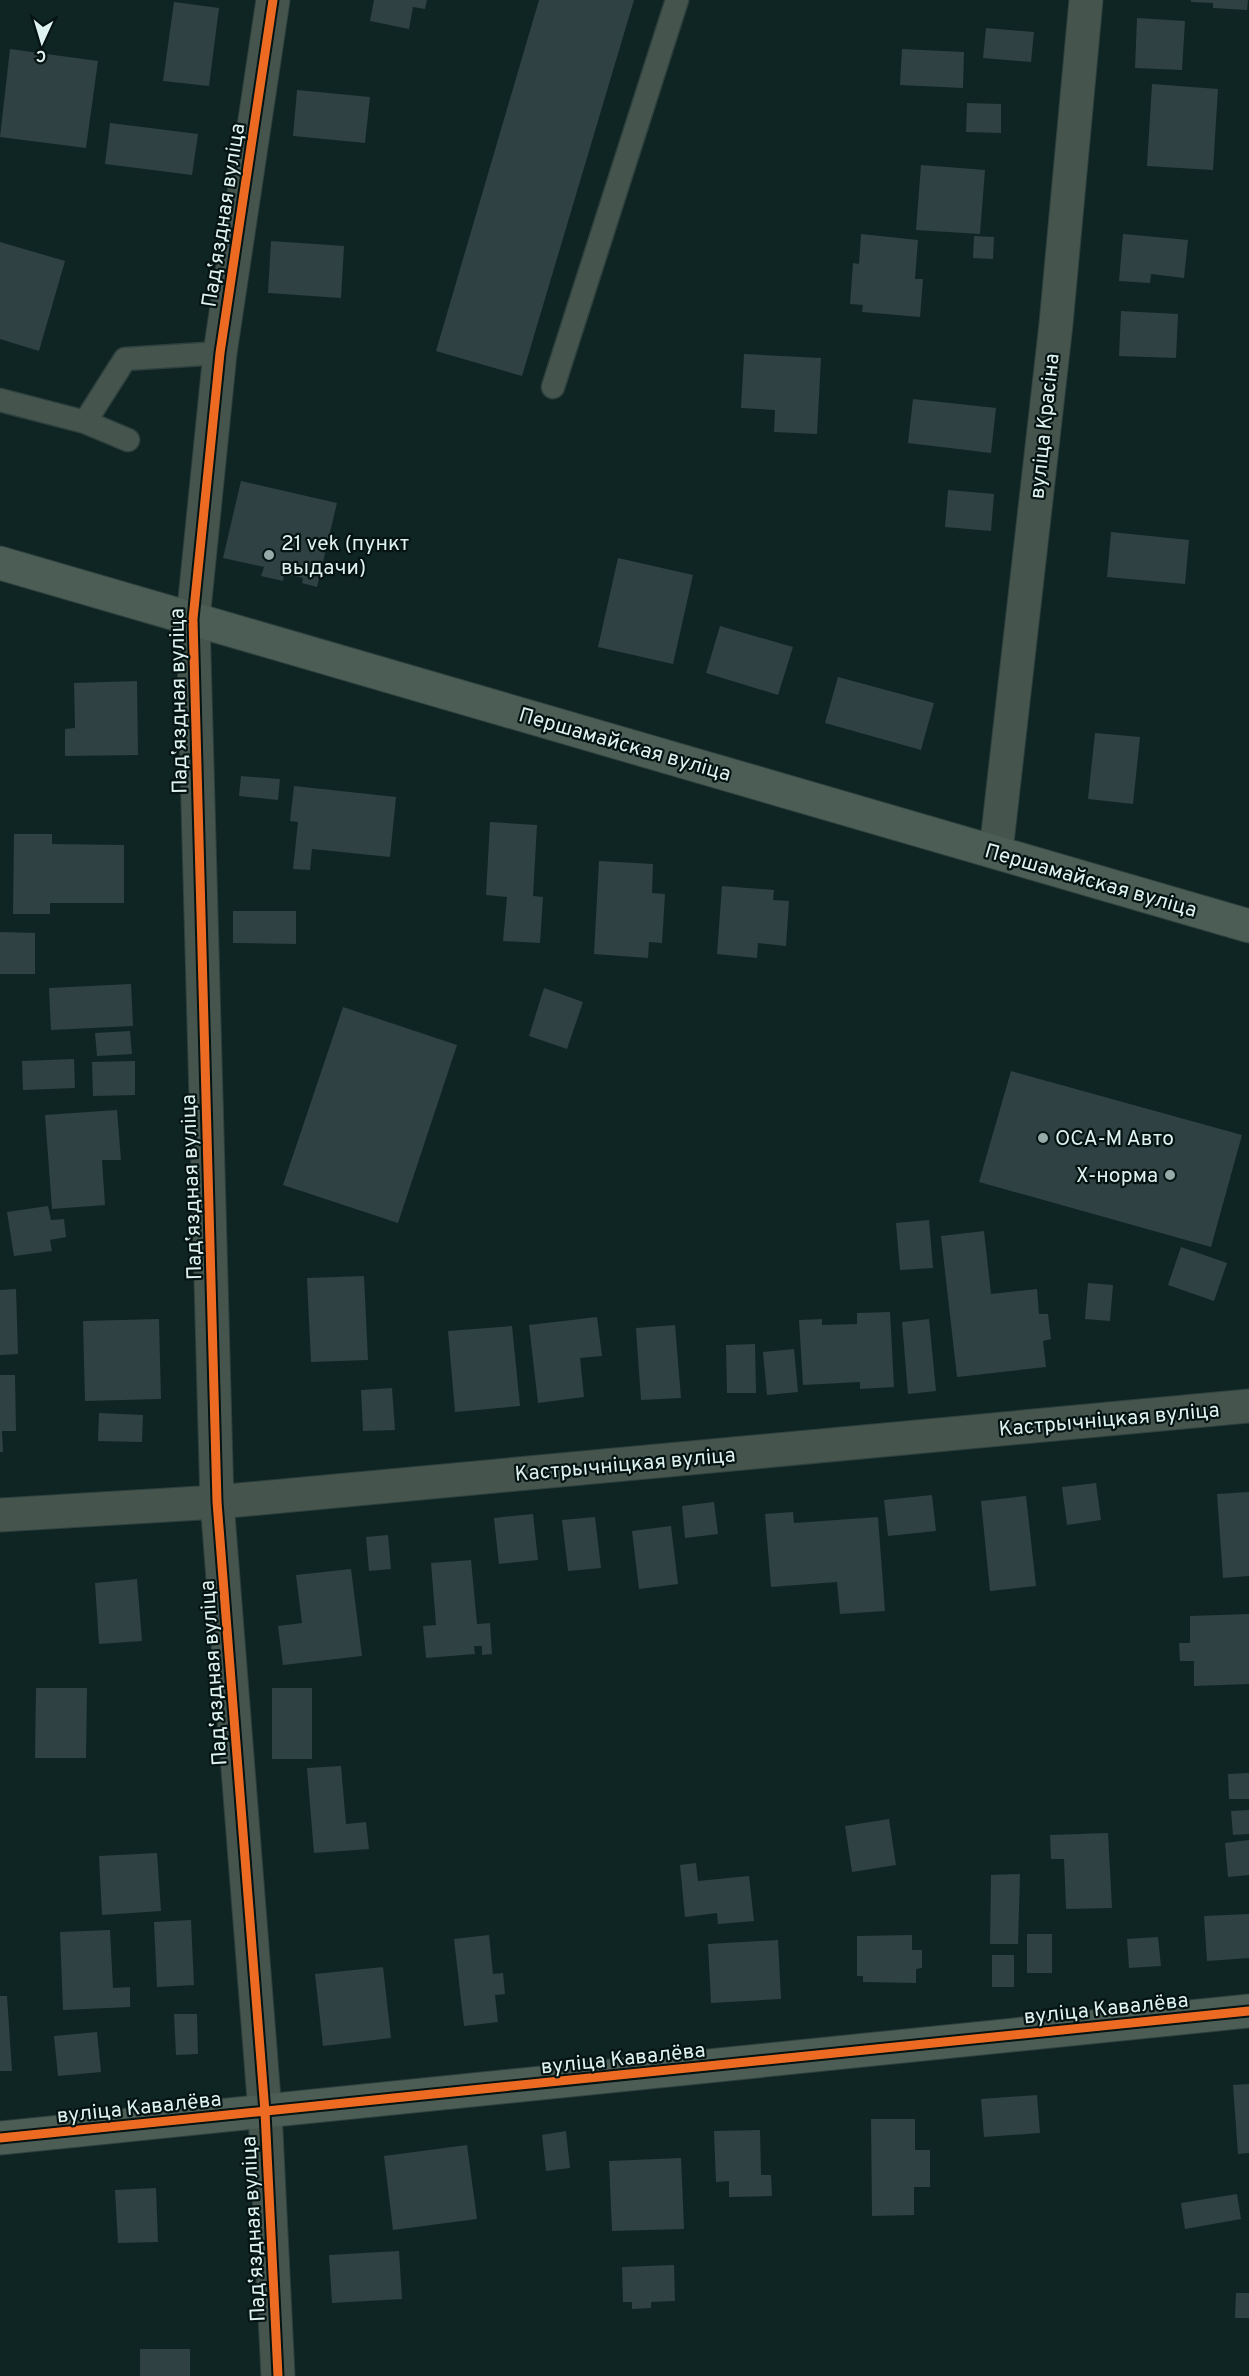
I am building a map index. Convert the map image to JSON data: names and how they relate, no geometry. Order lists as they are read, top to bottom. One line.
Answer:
{"streets":{"main road":["Першамайская вуліца","вуліца Кавалёва"],"street":["Падʼяздная вуліца","вуліца Красіна","Кастрычніцкая вуліца"]},"crossings":[["Падʼяздная вуліца","Першамайская вуліца"],["Падʼяздная вуліца","Кастрычніцкая вуліца"],["Падʼяздная вуліца","вуліца Кавалёва"],["вуліца Красіна","Першамайская вуліца"]],"places":["21 vek (пункт выдачи)","ОСА-М Авто","Х-норма"],"north":"bottom"}
